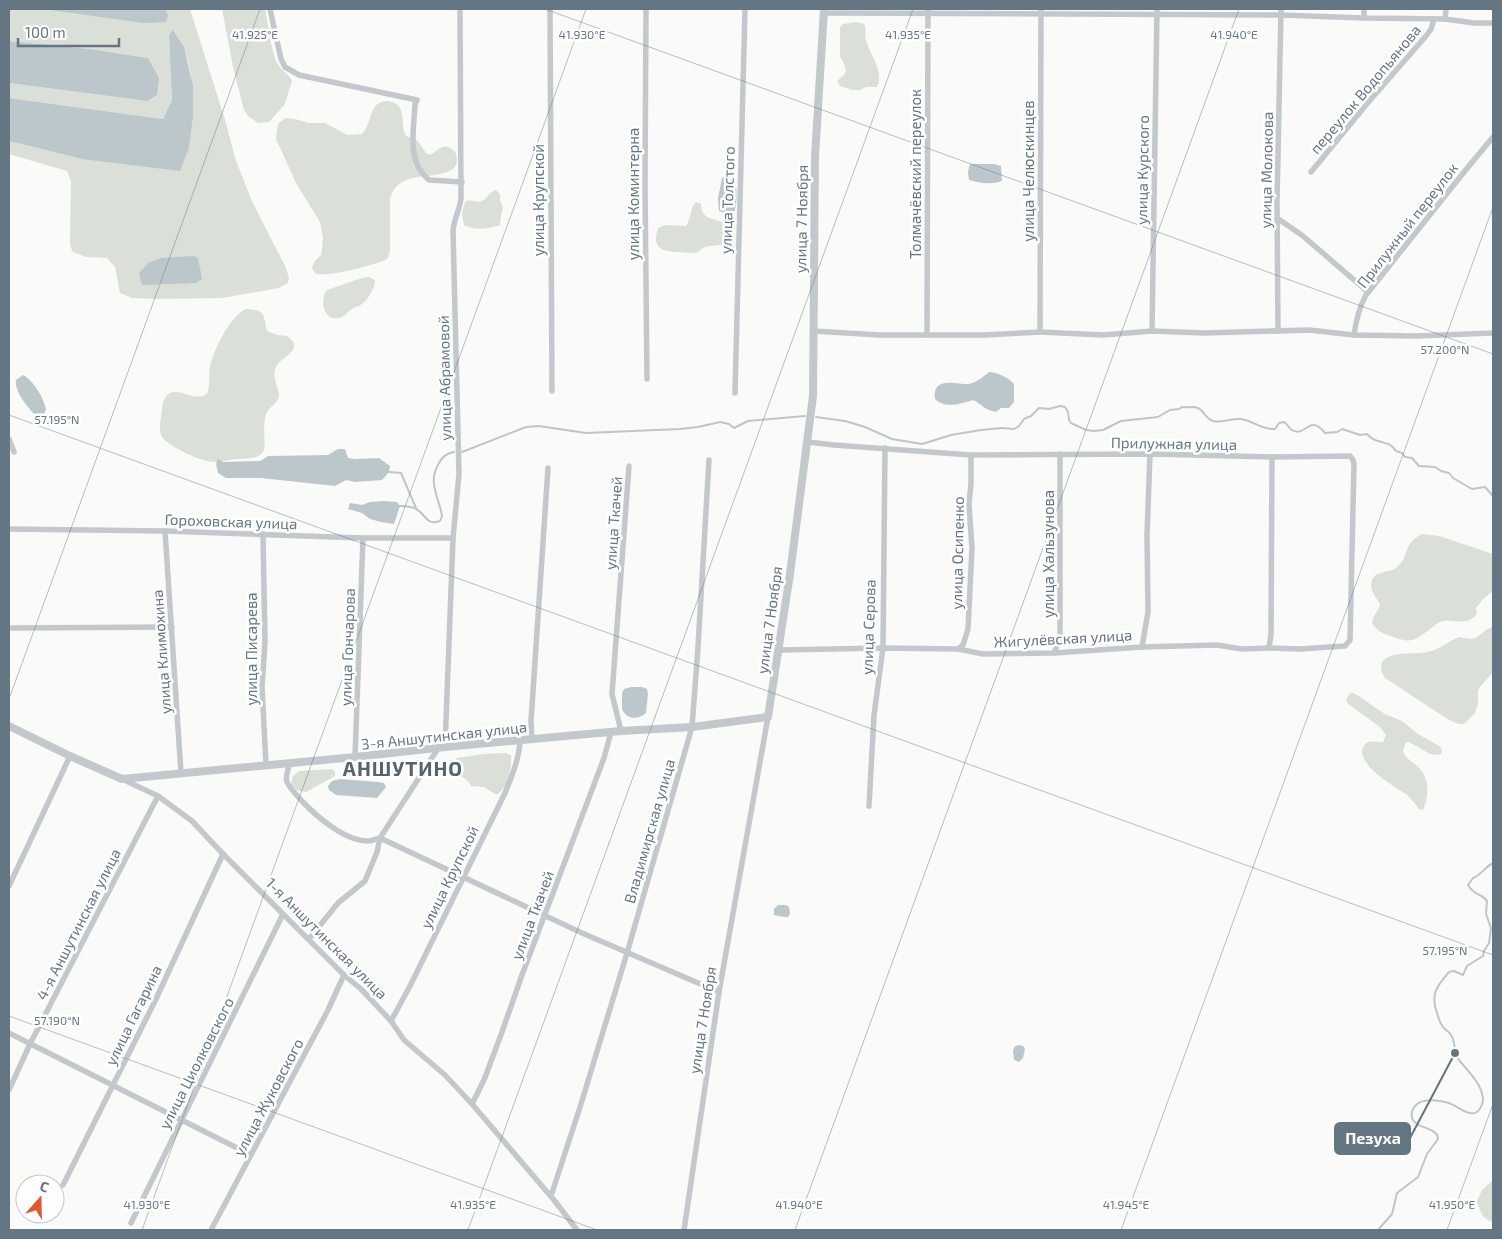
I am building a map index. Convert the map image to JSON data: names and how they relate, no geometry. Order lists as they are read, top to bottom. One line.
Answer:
{"streets":{"street":["переулок Водопьянова","улица Курского","улица Молокова","улица Челюскинцев","Толмачёвский переулок","улица Коминтерна","улица Крупской","улица Толстого","улица 7 Ноября","Прилужный переулок","улица Абрамовой","Прилужная улица","Гороховская улица","улица Ткачей","улица Осипенко","улица Хальзунова","улица Серова","Жигулёвская улица","улица Гончарова","улица Писарева","улица Климохина","3-я Аншутинская улица","Владимирская улица","4-я Аншутинская улица","1-я Аншутинская улица","улица Гагарина","улица Циолковского","улица Жуковского"]},"crossings":[["улица Крупской","3-я Аншутинская улица"],["улица Крупской","1-я Аншутинская улица"],["улица 7 Ноября","Прилужная улица"],["улица 7 Ноября","Жигулёвская улица"],["улица 7 Ноября","3-я Аншутинская улица"],["улица Абрамовой","Гороховская улица"],["улица Абрамовой","3-я Аншутинская улица"],["Прилужная улица","улица Осипенко"],["Прилужная улица","улица Хальзунова"],["Прилужная улица","улица Серова"],["Прилужная улица","Жигулёвская улица"],["Гороховская улица","улица Гончарова"],["Гороховская улица","улица Писарева"],["Гороховская улица","улица Климохина"],["улица Ткачей","3-я Аншутинская улица"],["улица Ткачей","1-я Аншутинская улица"],["улица Осипенко","Жигулёвская улица"],["улица Хальзунова","Жигулёвская улица"],["улица Серова","Жигулёвская улица"],["улица Гончарова","3-я Аншутинская улица"],["улица Писарева","3-я Аншутинская улица"],["улица Климохина","3-я Аншутинская улица"],["3-я Аншутинская улица","Владимирская улица"],["3-я Аншутинская улица","1-я Аншутинская улица"],["Владимирская улица","1-я Аншутинская улица"],["4-я Аншутинская улица","1-я Аншутинская улица"],["1-я Аншутинская улица","улица Гагарина"],["1-я Аншутинская улица","улица Циолковского"],["1-я Аншутинская улица","улица Жуковского"]],"districts":["АНШУТИНО"],"places":["Пезуха"],"scale_bar":"100 m","north":"top","coordinates":["41.930°E","41.935°E","41.940°E","41.925°E","57.200°N","57.195°N","57.190°N","41.945°E","41.950°E"]}
